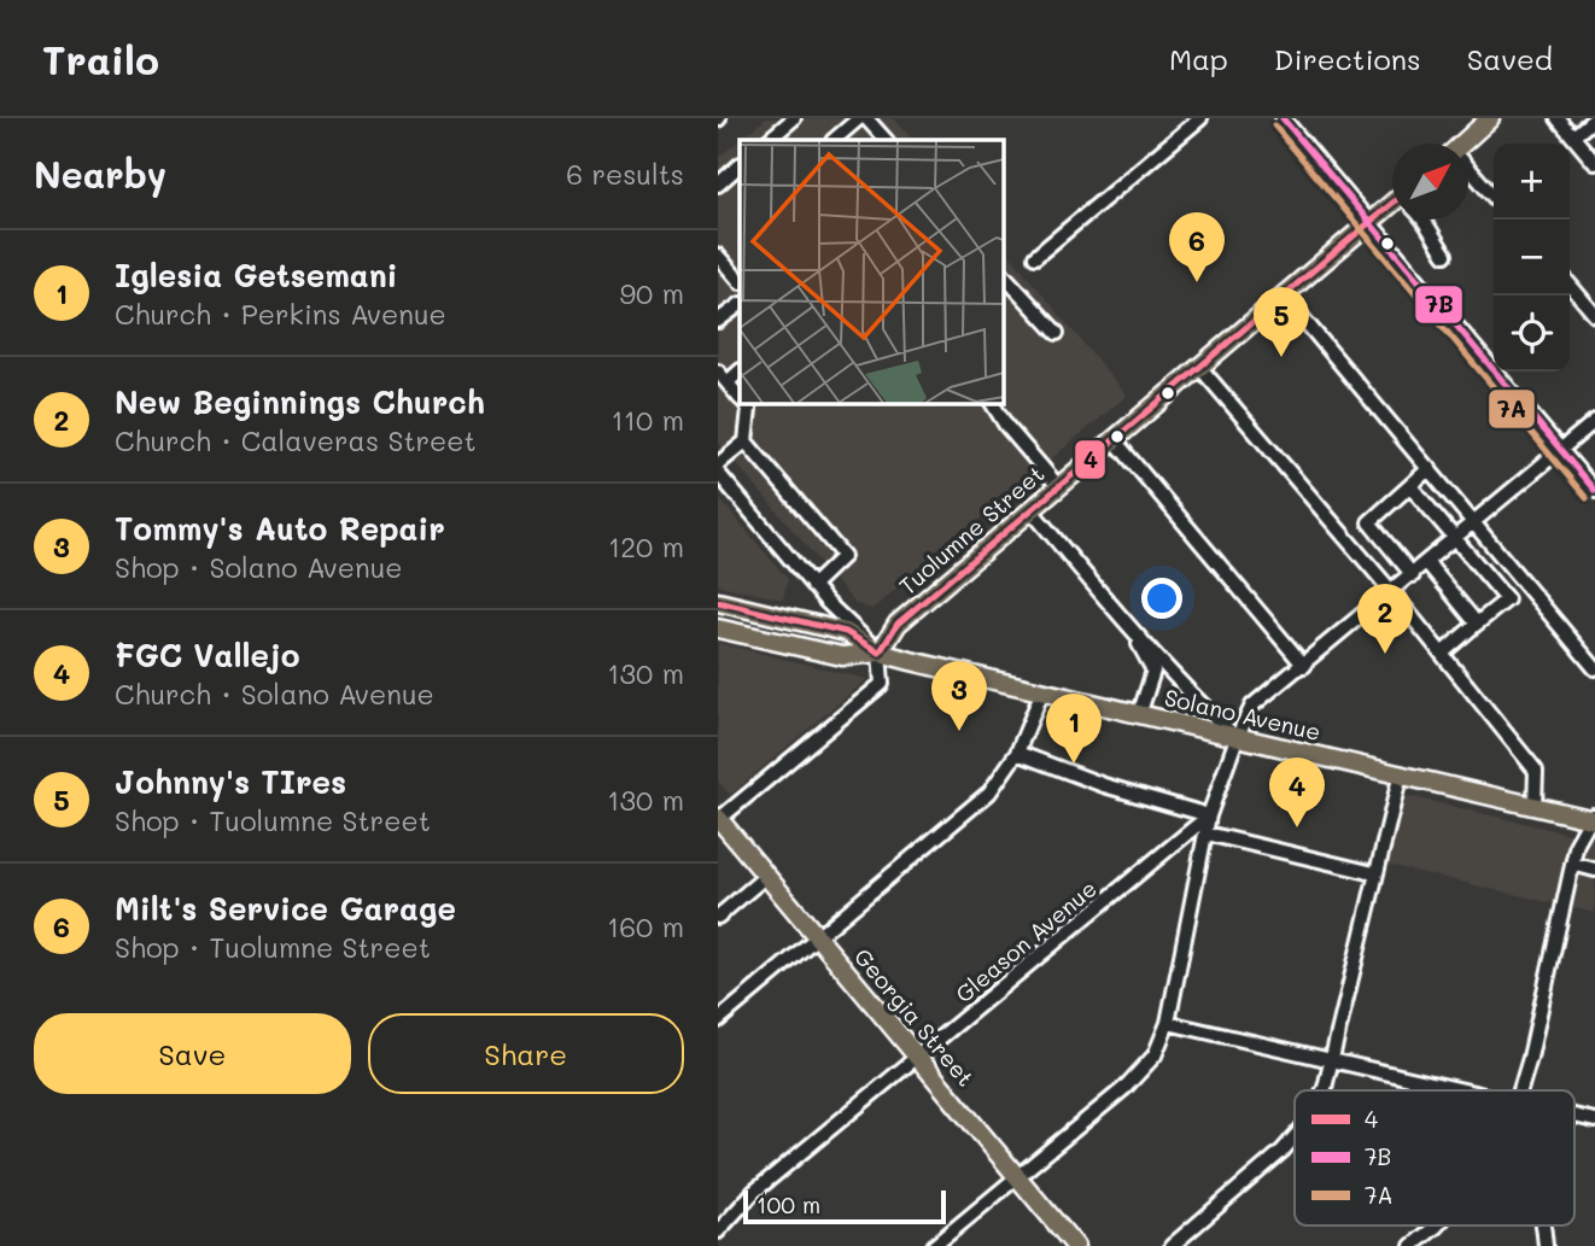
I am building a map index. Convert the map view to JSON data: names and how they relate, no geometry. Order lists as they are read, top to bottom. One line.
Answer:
{"streets":{"main road":["Tuolumne Street","Solano Avenue","Georgia Street"],"street":["Gleason Avenue"]},"crossings":[["Tuolumne Street","Solano Avenue"],["Tuolumne Street","Georgia Street"],["Gleason Avenue","Georgia Street"]],"lines":["transit line 7B","transit line 7A","transit line 4"],"legend":["4","7B","7A"],"scale_bar":"100 m","north":"top right","page":{"header":"Trailo","nav":["Map","Directions","Saved"],"heading":["Nearby","6 results"],"map_buttons":["+","−"],"pins":["6","5","2","3","1","4"],"list":[{"mark":"1","name":"Iglesia Getsemani","note":"Church · Perkins Avenue","value":"90 m"},{"mark":"2","name":"New Beginnings Church","note":"Church · Calaveras Street","value":"110 m"},{"mark":"3","name":"Tommy's Auto Repair","note":"Shop · Solano Avenue","value":"120 m"},{"mark":"4","name":"FGC Vallejo","note":"Church · Solano Avenue","value":"130 m"},{"mark":"5","name":"Johnny's TIres","note":"Shop · Tuolumne Street","value":"130 m"},{"mark":"6","name":"Milt's Service Garage","note":"Shop · Tuolumne Street","value":"160 m"}],"buttons":["Save","Share"],"scale":"100 m"}}
